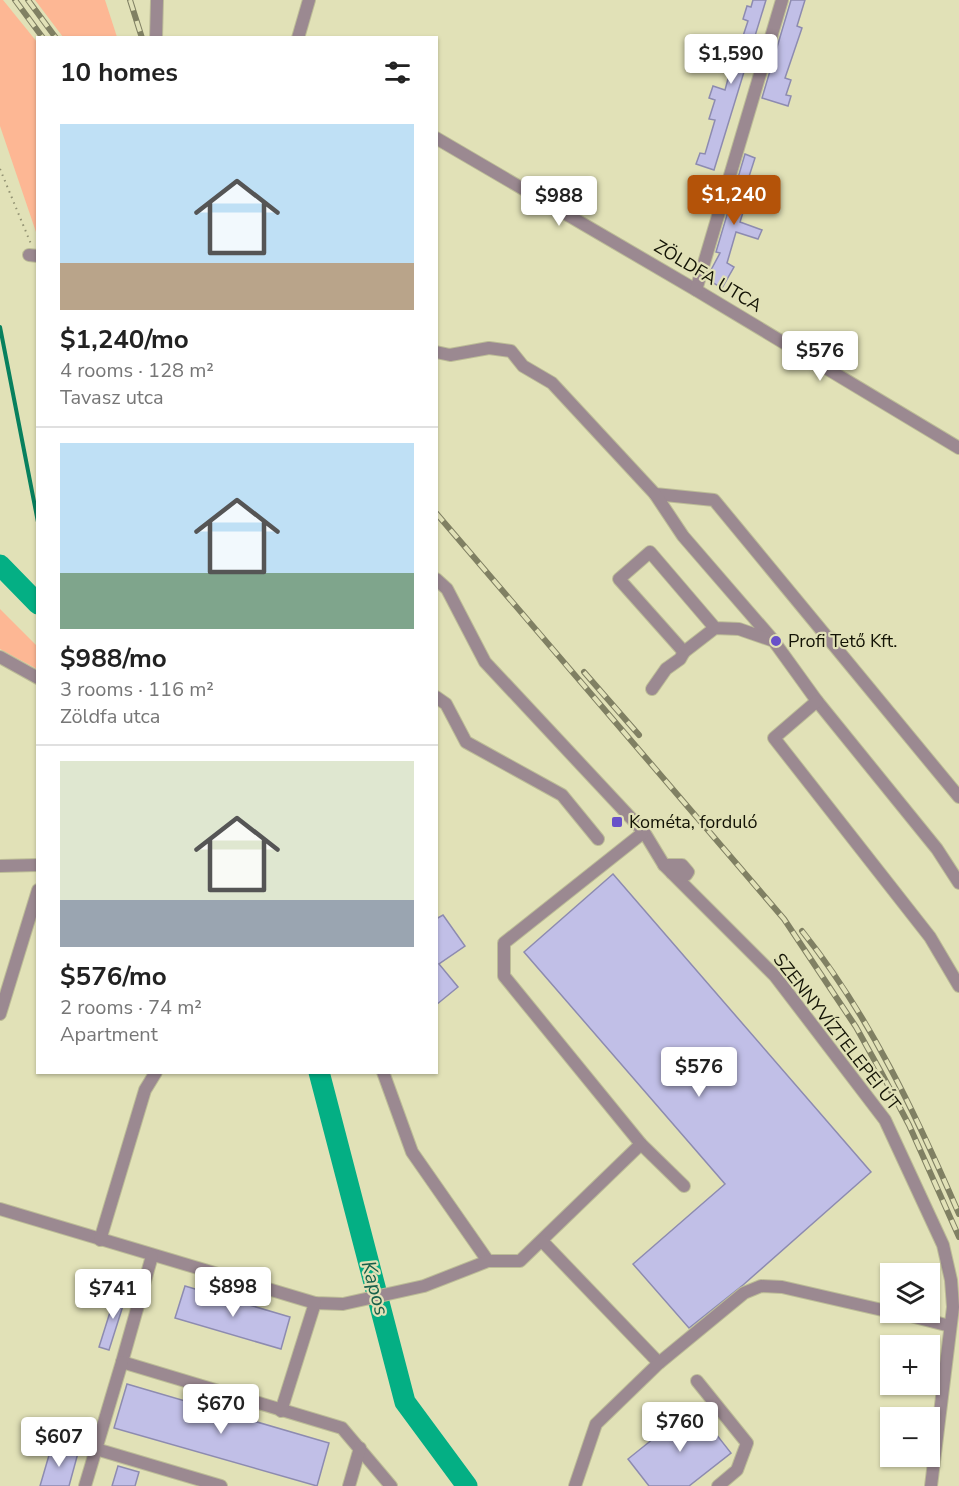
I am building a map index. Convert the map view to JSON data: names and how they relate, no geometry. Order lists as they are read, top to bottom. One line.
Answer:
{"streets":{"street":["ZÖLDFA UTCA","SZENNYVÍZTELEPEI ÚT"]},"water":["Kapos"],"places":{"other":["Profi Tető Kft."],"transit":["Kométa, forduló"]},"page":{"price":["$1,590","$1,240","$988","$576","$576","$898","$741","$670","$760","$607"],"heading":"10 homes","list":[{"name":"$1,240/mo","note":"4 rooms · 128 m² · Tavasz utca"},{"name":"$988/mo","note":"3 rooms · 116 m² · Zöldfa utca"},{"name":"$576/mo","note":"2 rooms · 74 m² · Apartment"}],"map_buttons":["+","−"]}}
